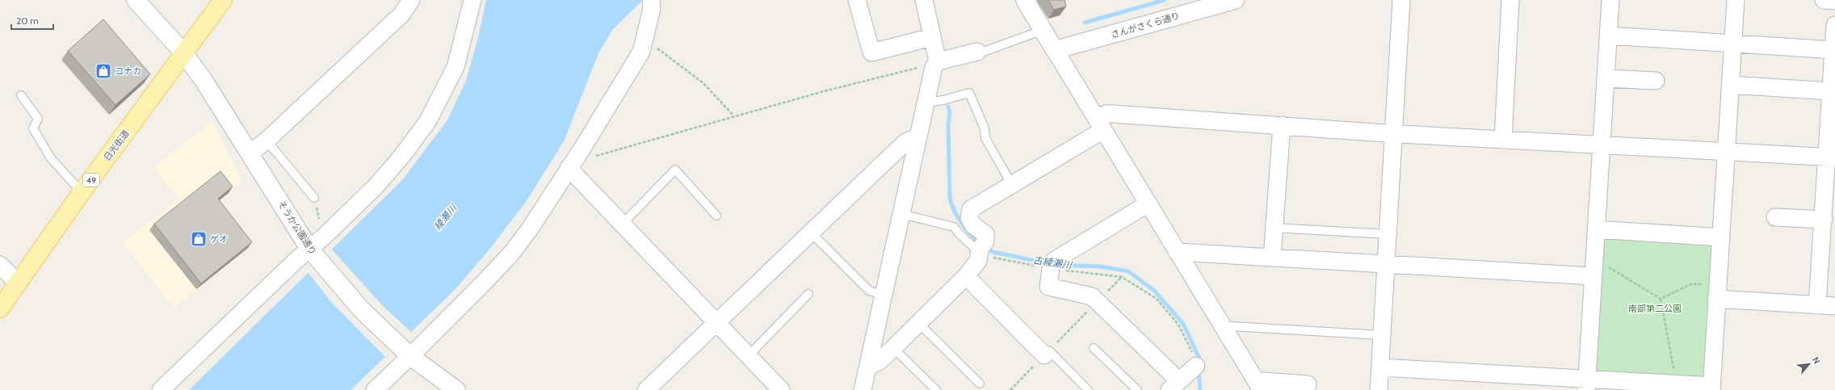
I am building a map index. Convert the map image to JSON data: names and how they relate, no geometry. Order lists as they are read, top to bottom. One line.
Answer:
{"streets":{"main road":["日光街道","49"],"street":["さんがさくら通り","そうか公園通り"]},"crossings":[["日光街道","そうか公園通り"]],"water":["綾瀬川","古綾瀬川"],"parks":["南部第二公園"],"places":{"shop":["コナカ","ゲオ"]},"scale_bar":"20 m","north":"top right"}
